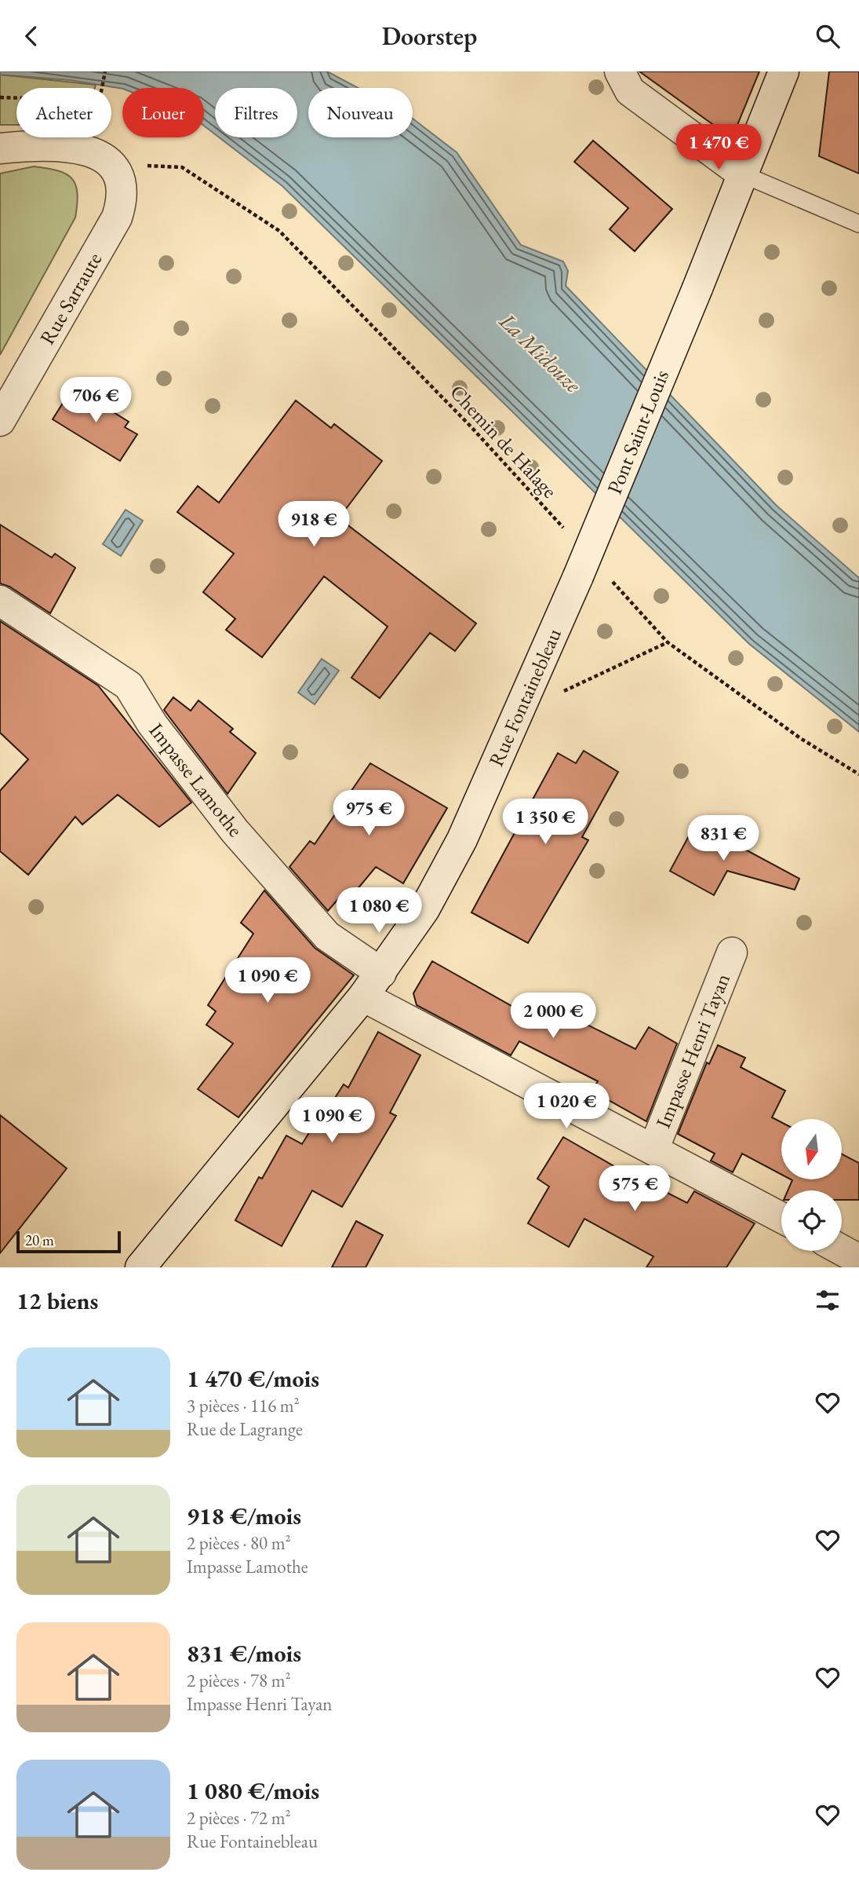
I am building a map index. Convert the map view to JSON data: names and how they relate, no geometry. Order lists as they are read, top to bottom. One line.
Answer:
{"streets":{"street":["Rue Sarraute","Pont Saint-Louis","Rue Fontainebleau","Impasse Lamothe","Impasse Henri Tayan"],"path":["Chemin de Halage"]},"crossings":[["Rue Sarraute","Chemin de Halage"],["Pont Saint-Louis","Rue Fontainebleau"],["Rue Fontainebleau","Impasse Lamothe"]],"water":["La Midouze"],"scale_bar":"20 m","north":"bottom","page":{"header":"Doorstep","chip":["Acheter","Louer","Filtres","Nouveau"],"price":["1 470 €","706 €","918 €","975 €","1 350 €","831 €","1 080 €","1 090 €","2 000 €","1 020 €","1 090 €","575 €"],"scale":"20 m","heading":"12 biens","list":[{"name":"1 470 €/mois","note":"3 pièces · 116 m² · Rue de Lagrange"},{"name":"918 €/mois","note":"2 pièces · 80 m² · Impasse Lamothe"},{"name":"831 €/mois","note":"2 pièces · 78 m² · Impasse Henri Tayan"},{"name":"1 080 €/mois","note":"2 pièces · 72 m² · Rue Fontainebleau"}]}}
